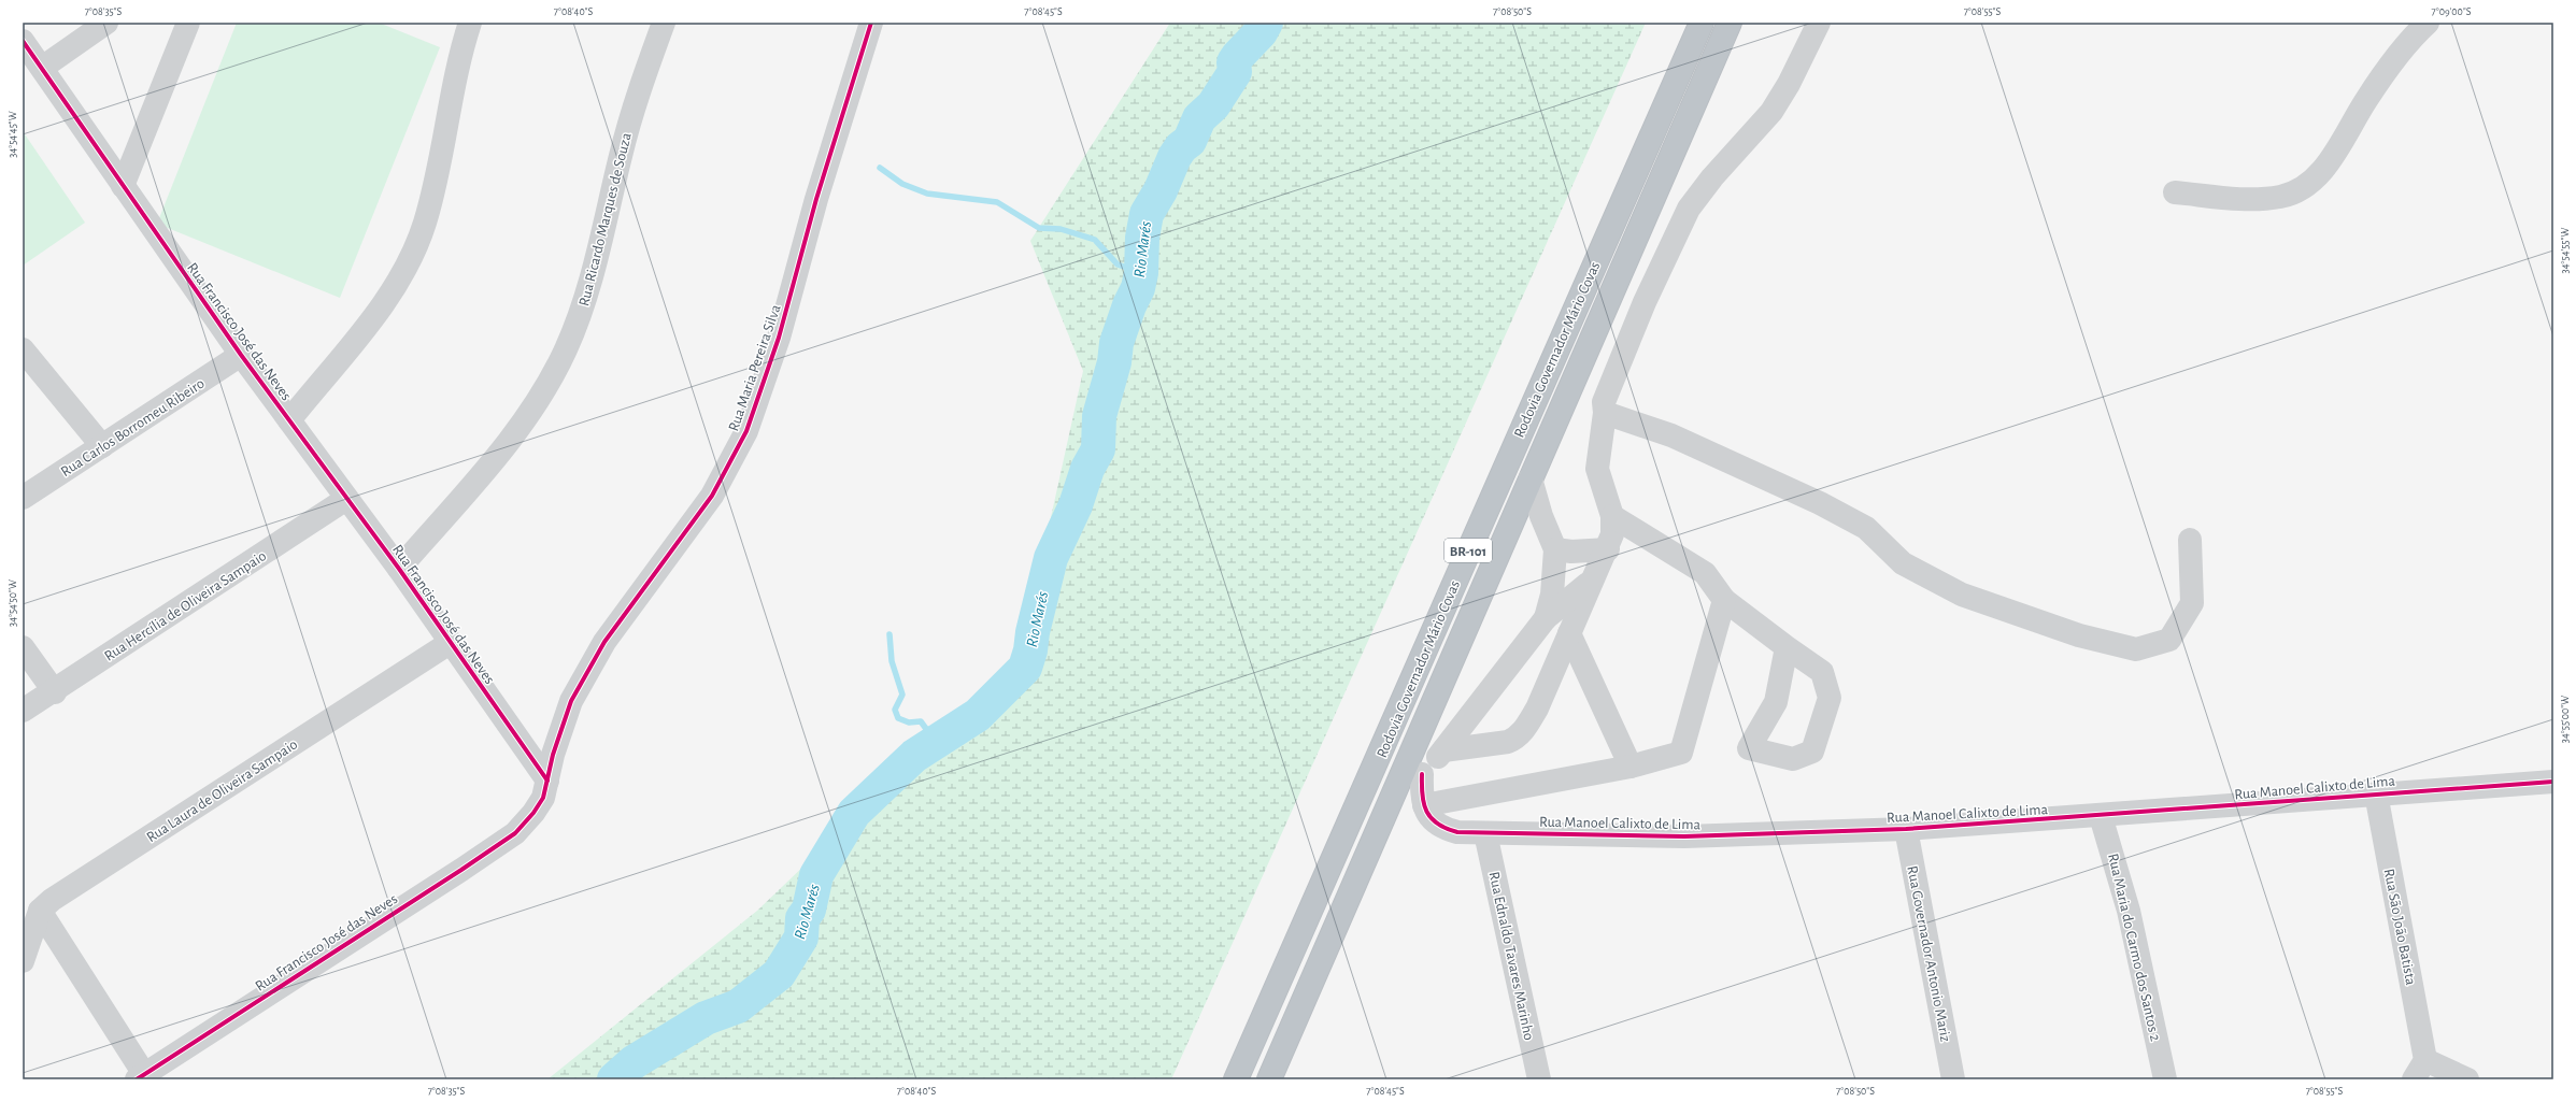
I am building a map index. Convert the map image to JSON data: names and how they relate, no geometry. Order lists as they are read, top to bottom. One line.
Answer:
{"streets":{"highway":["Rodovia Governador Mário Covas","BR-101"],"street":["Rua Ricardo Marques de Souza","Rua Francisco José das Neves","Rua Maria Pereira Silva","Rua Carlos Borromeu Ribeiro","Rua Hercília de Oliveira Sampaio","Rua Manoel Calixto de Lima","Rua Laura de Oliveira Sampaio","Rua São João Batista","Rua Maria do Carmo dos Santos 2","Rua Governador Antonio Mariz","Rua Ednaldo Tavares Marinho"]},"crossings":[["Rua Ricardo Marques de Souza","Rua Francisco José das Neves"],["Rua Francisco José das Neves","Rua Maria Pereira Silva"],["Rua Francisco José das Neves","Rua Carlos Borromeu Ribeiro"],["Rua Francisco José das Neves","Rua Hercília de Oliveira Sampaio"],["Rua Francisco José das Neves","Rua Laura de Oliveira Sampaio"],["Rua Manoel Calixto de Lima","Rua São João Batista"],["Rua Manoel Calixto de Lima","Rua Maria do Carmo dos Santos 2"],["Rua Manoel Calixto de Lima","Rua Governador Antonio Mariz"],["Rua Manoel Calixto de Lima","Rua Ednaldo Tavares Marinho"]],"water":["Rio Marés"],"coordinates":["7°08'35\"S","7°08'40\"S","7°08'45\"S","7°08'50\"S","7°08'55\"S","7°09'00\"S","34°54'45\"W","34°54'55\"W","34°54'50\"W","34°55'00\"W"]}
